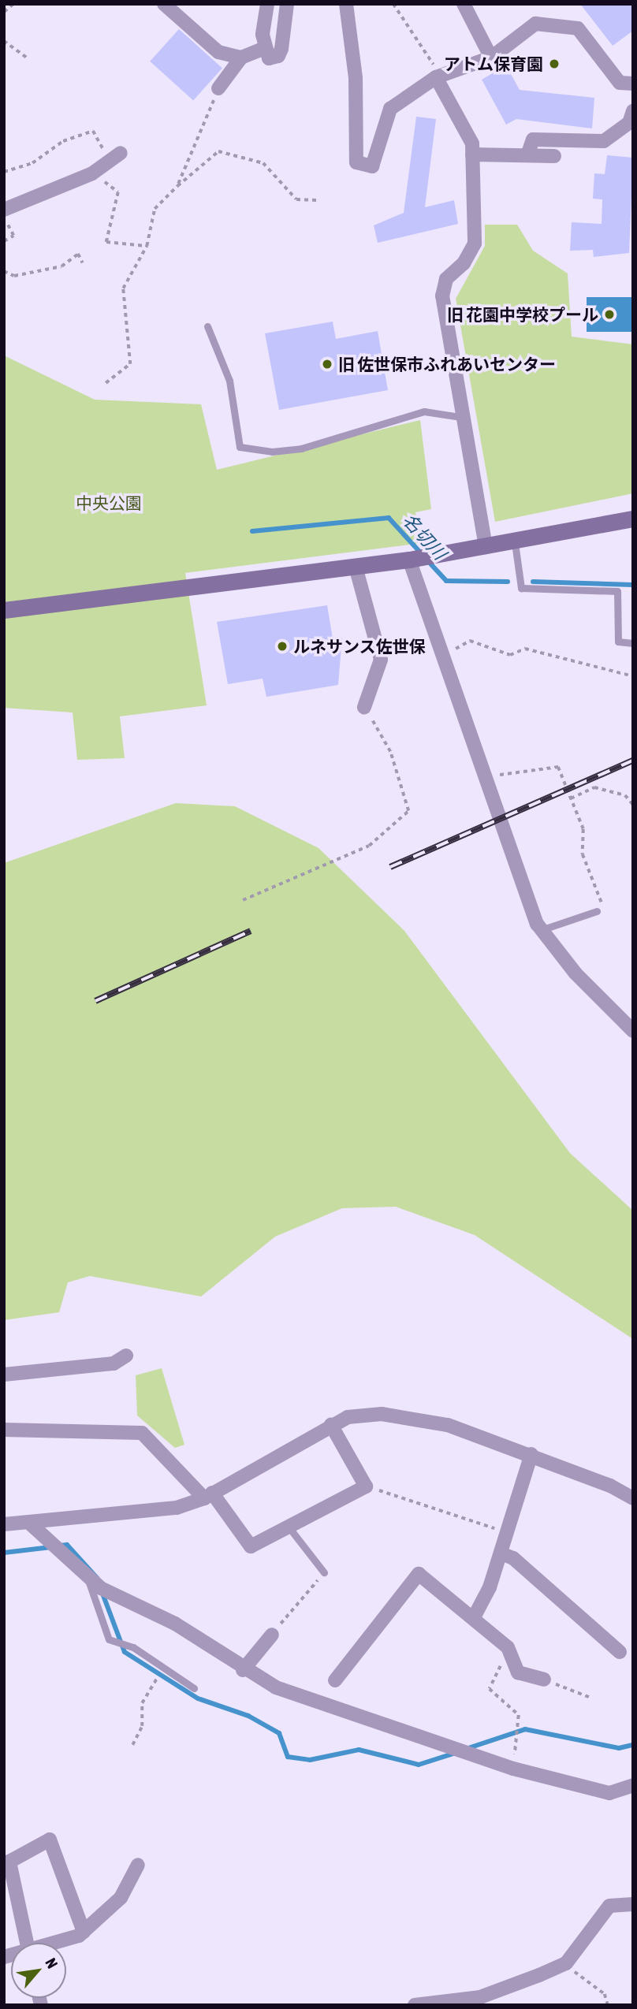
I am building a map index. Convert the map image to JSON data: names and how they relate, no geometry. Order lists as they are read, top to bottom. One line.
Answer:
{"water":["名切川"],"parks":["中央公園"],"places":["アトム保育園","旧 花園中学校プール","旧 佐世保市ふれあいセンター","ルネサンス佐世保"],"north":"top right"}
